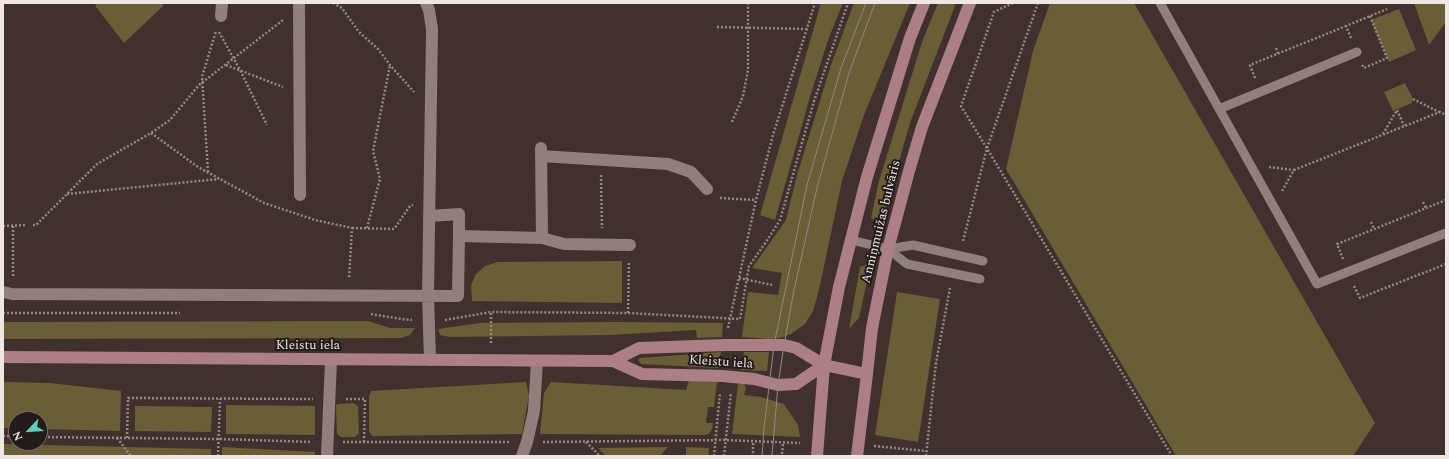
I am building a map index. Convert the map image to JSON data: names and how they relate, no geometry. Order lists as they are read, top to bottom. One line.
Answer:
{"streets":{"street":["Anniņmuižas bulvāris","Kleistu iela"]},"crossings":[["Anniņmuižas bulvāris","Kleistu iela"]],"north":"bottom left"}
